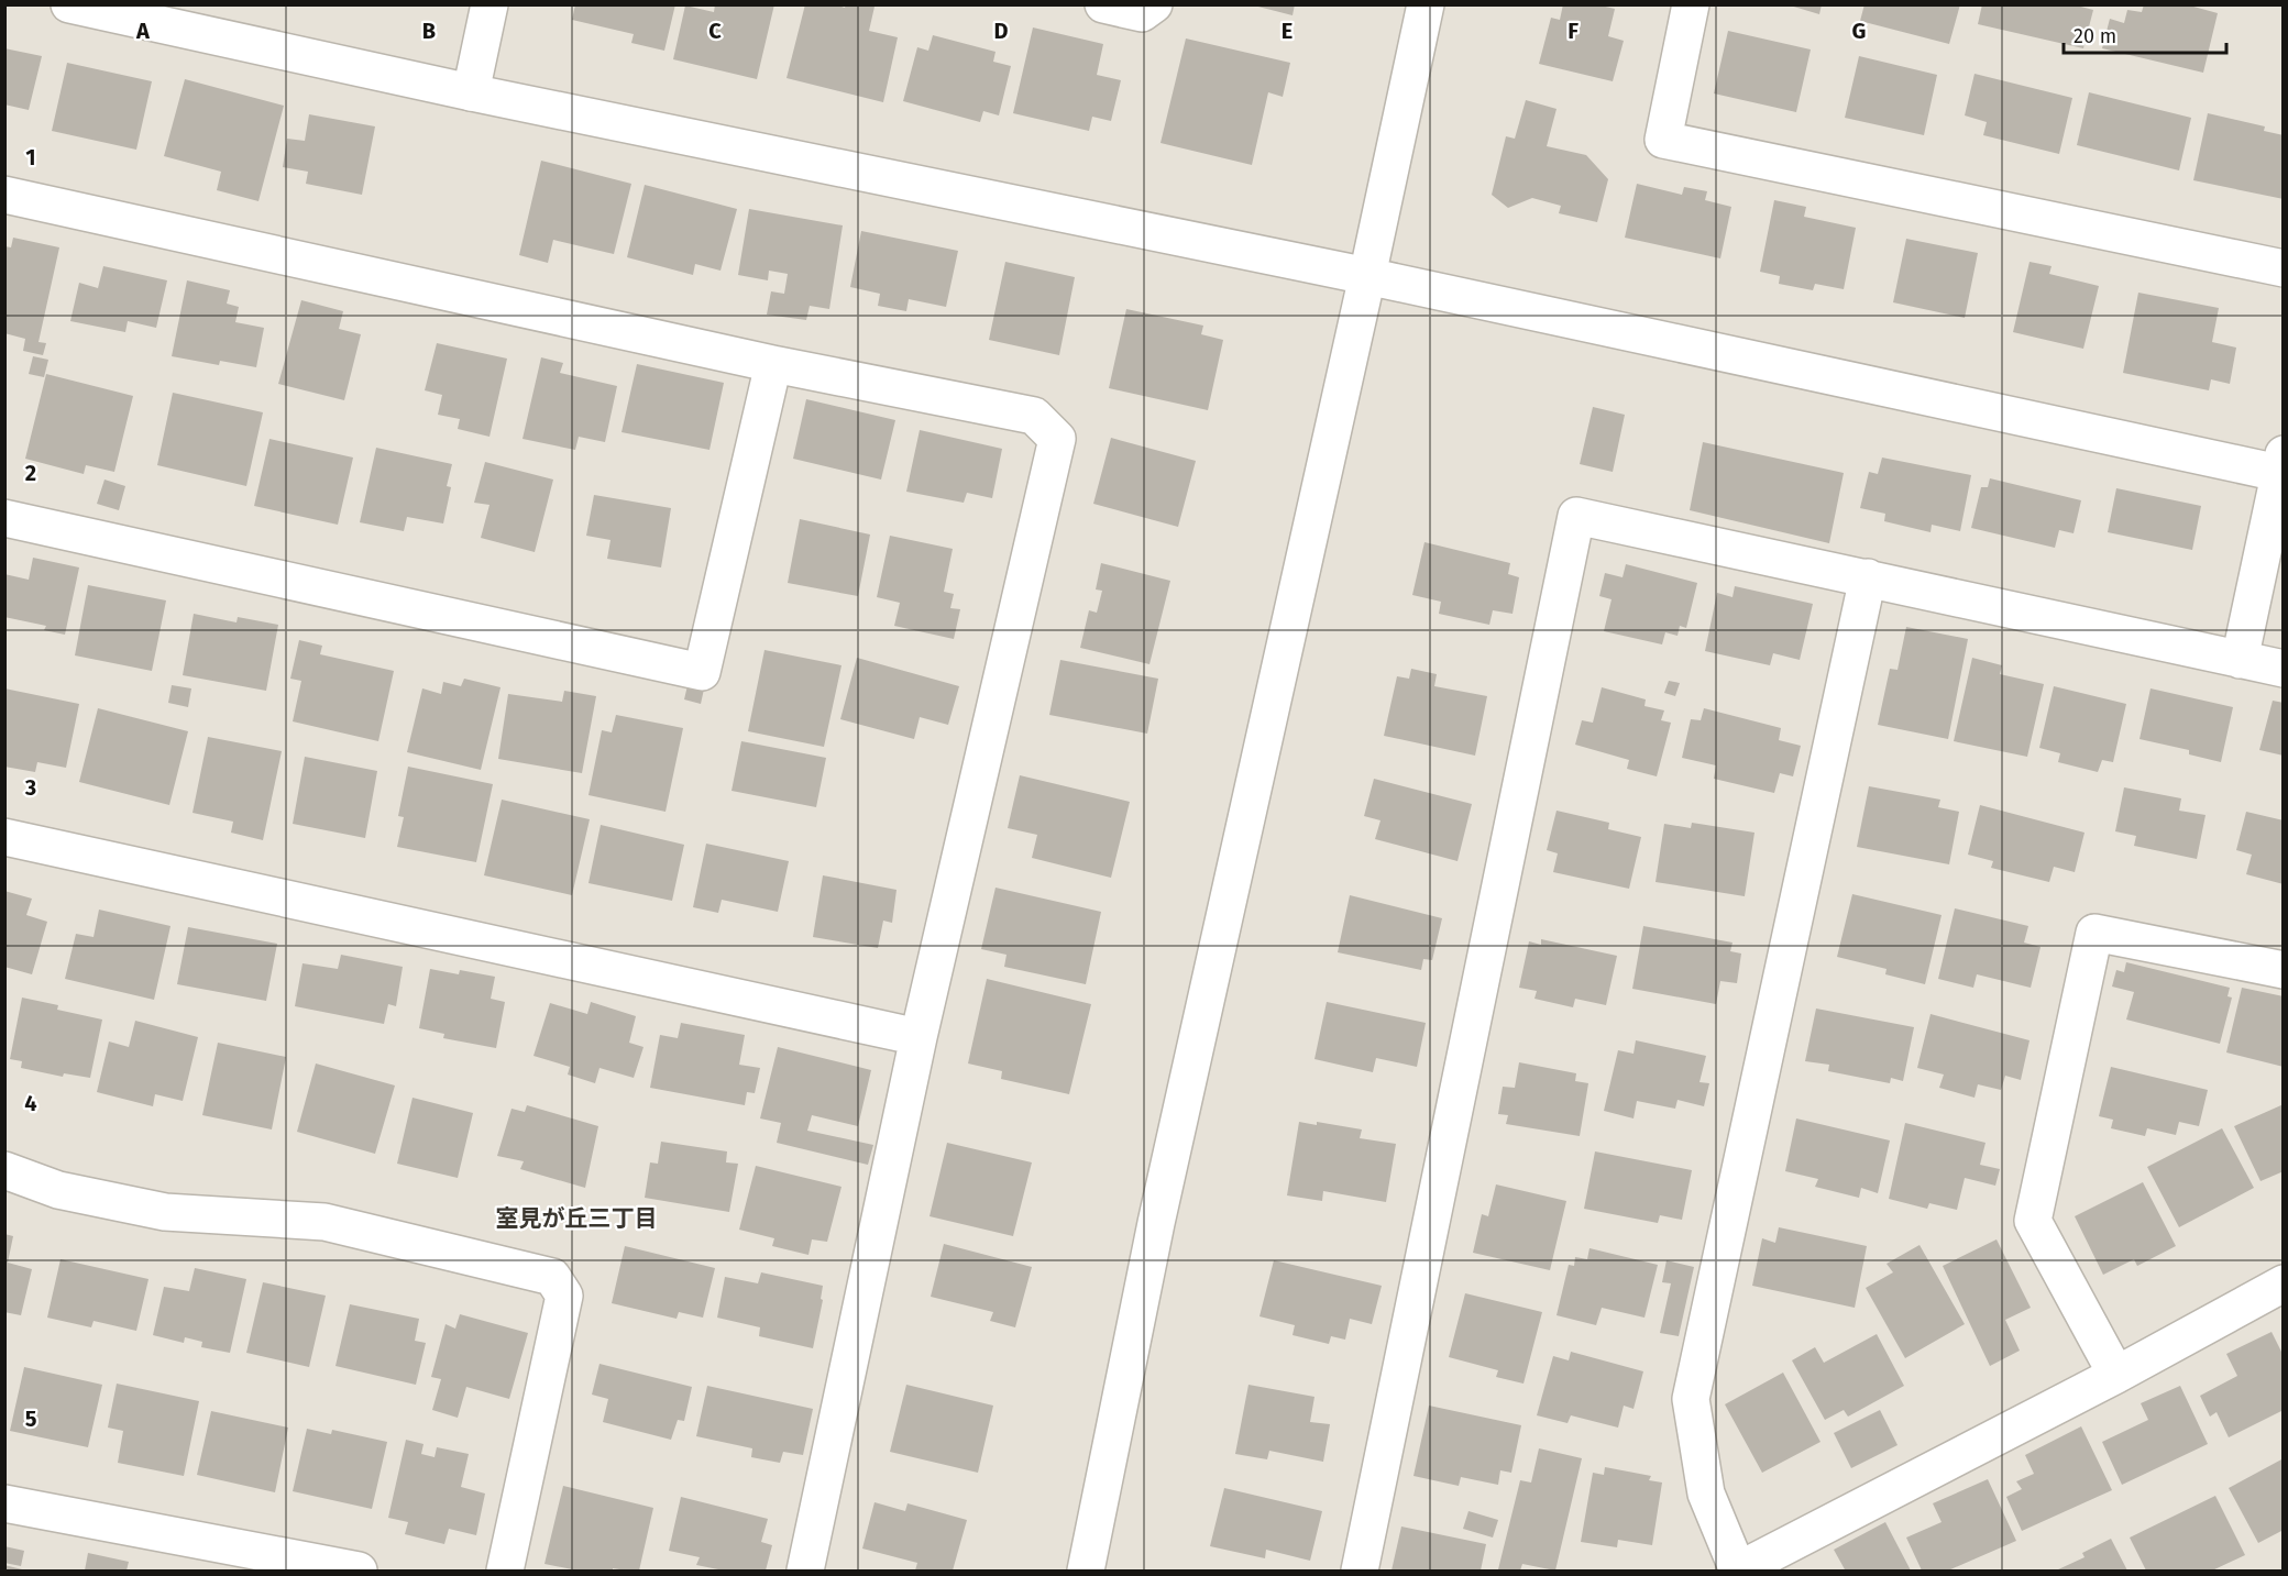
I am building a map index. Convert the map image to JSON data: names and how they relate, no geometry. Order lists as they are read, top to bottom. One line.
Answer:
{"districts":["室見が丘三丁目"],"scale_bar":"20 m","grid":{"columns":["A","B","C","D","E","F","G"],"rows":["1","2","3","4","5"]}}
